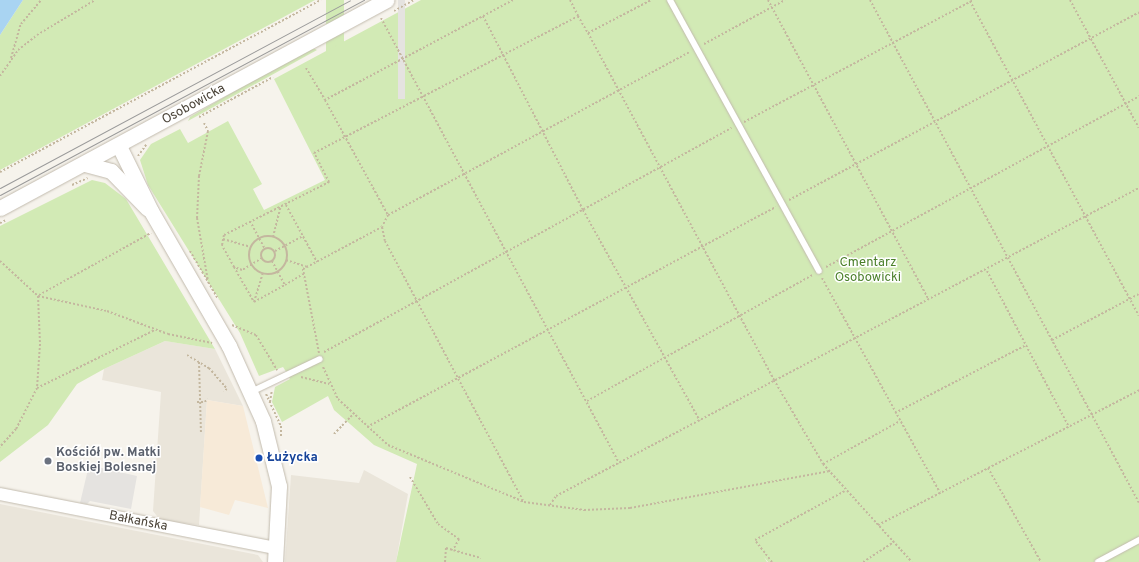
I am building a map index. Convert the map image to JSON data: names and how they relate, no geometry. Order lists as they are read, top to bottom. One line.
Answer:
{"streets":{"street":["Osobowicka","Bałkańska"]},"parks":["Cmentarz Osobowicki"],"places":["Łużycka","Kościół pw. Matki Boskiej Bolesnej"]}
